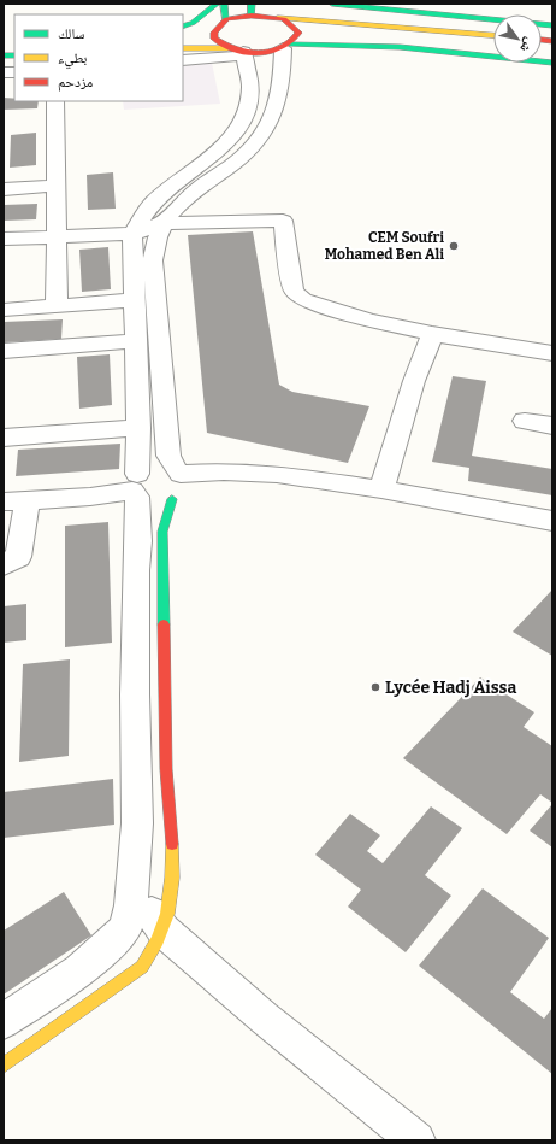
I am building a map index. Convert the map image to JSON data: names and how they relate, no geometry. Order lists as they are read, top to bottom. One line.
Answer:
{"places":["CEM Soufri Mohamed Ben Ali","Lycée Hadj Aissa"],"legend":["سالك","بطيء","مزدحم"],"north":"bottom right"}
